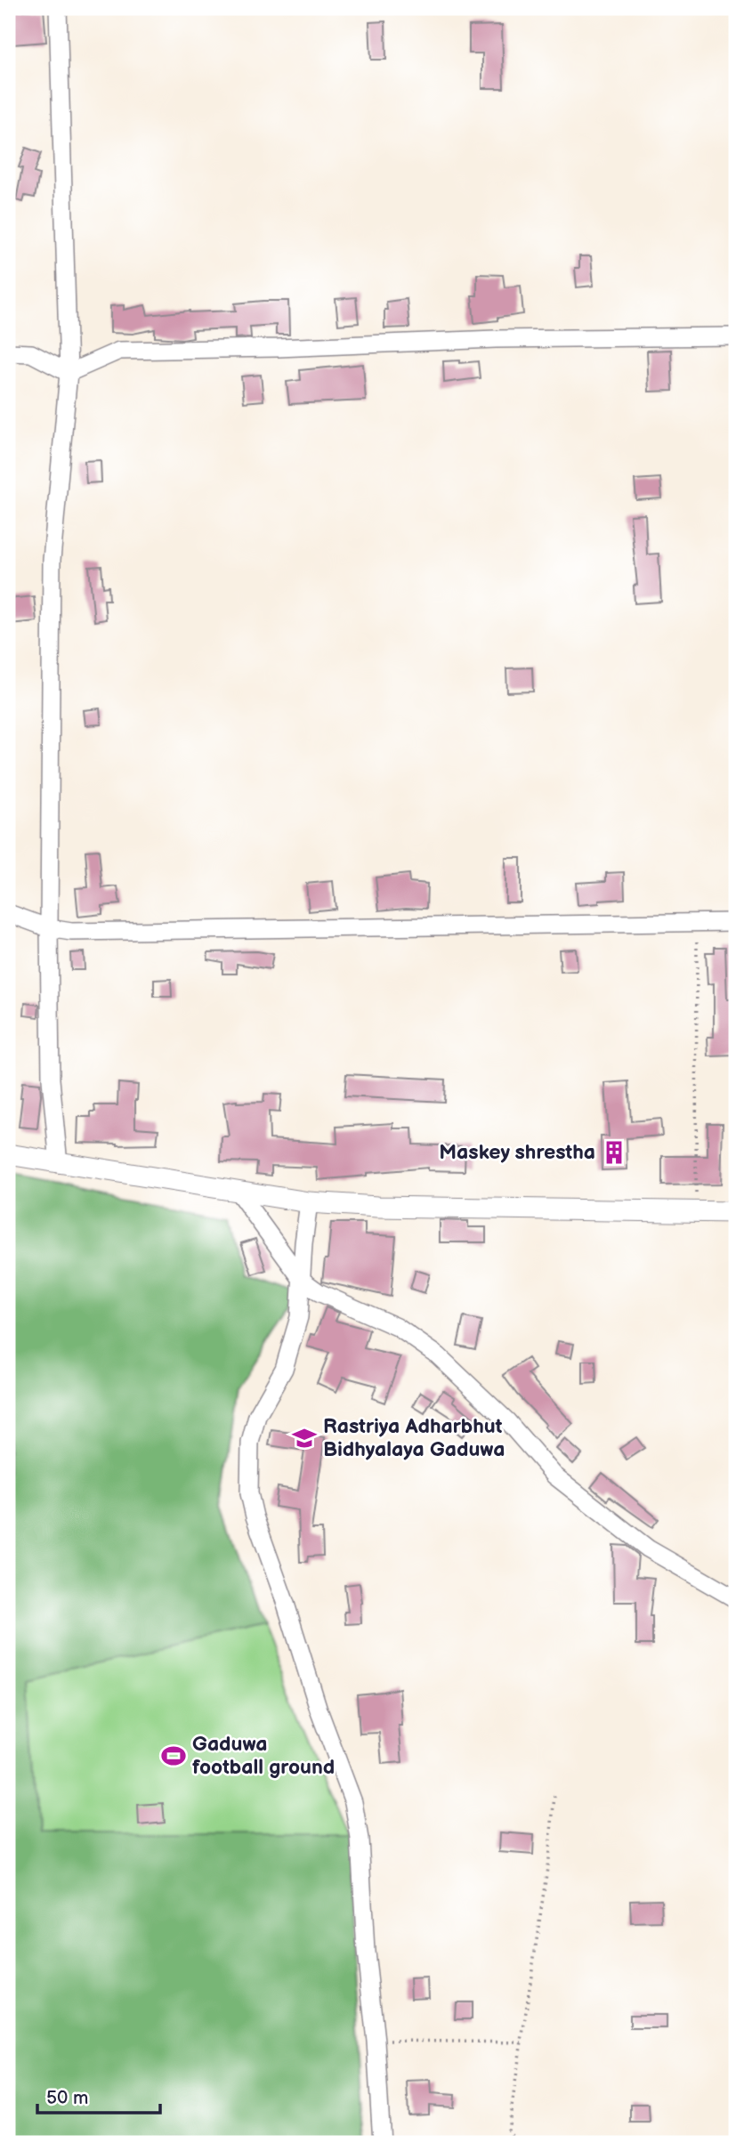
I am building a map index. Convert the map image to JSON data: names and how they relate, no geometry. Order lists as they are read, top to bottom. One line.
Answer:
{"places":{"building":["Maskey shrestha"],"school or university":["Rastriya Adharbhut Bidhyalaya Gaduwa"],"sports":["Gaduwa football ground"]},"scale_bar":"50 m"}
